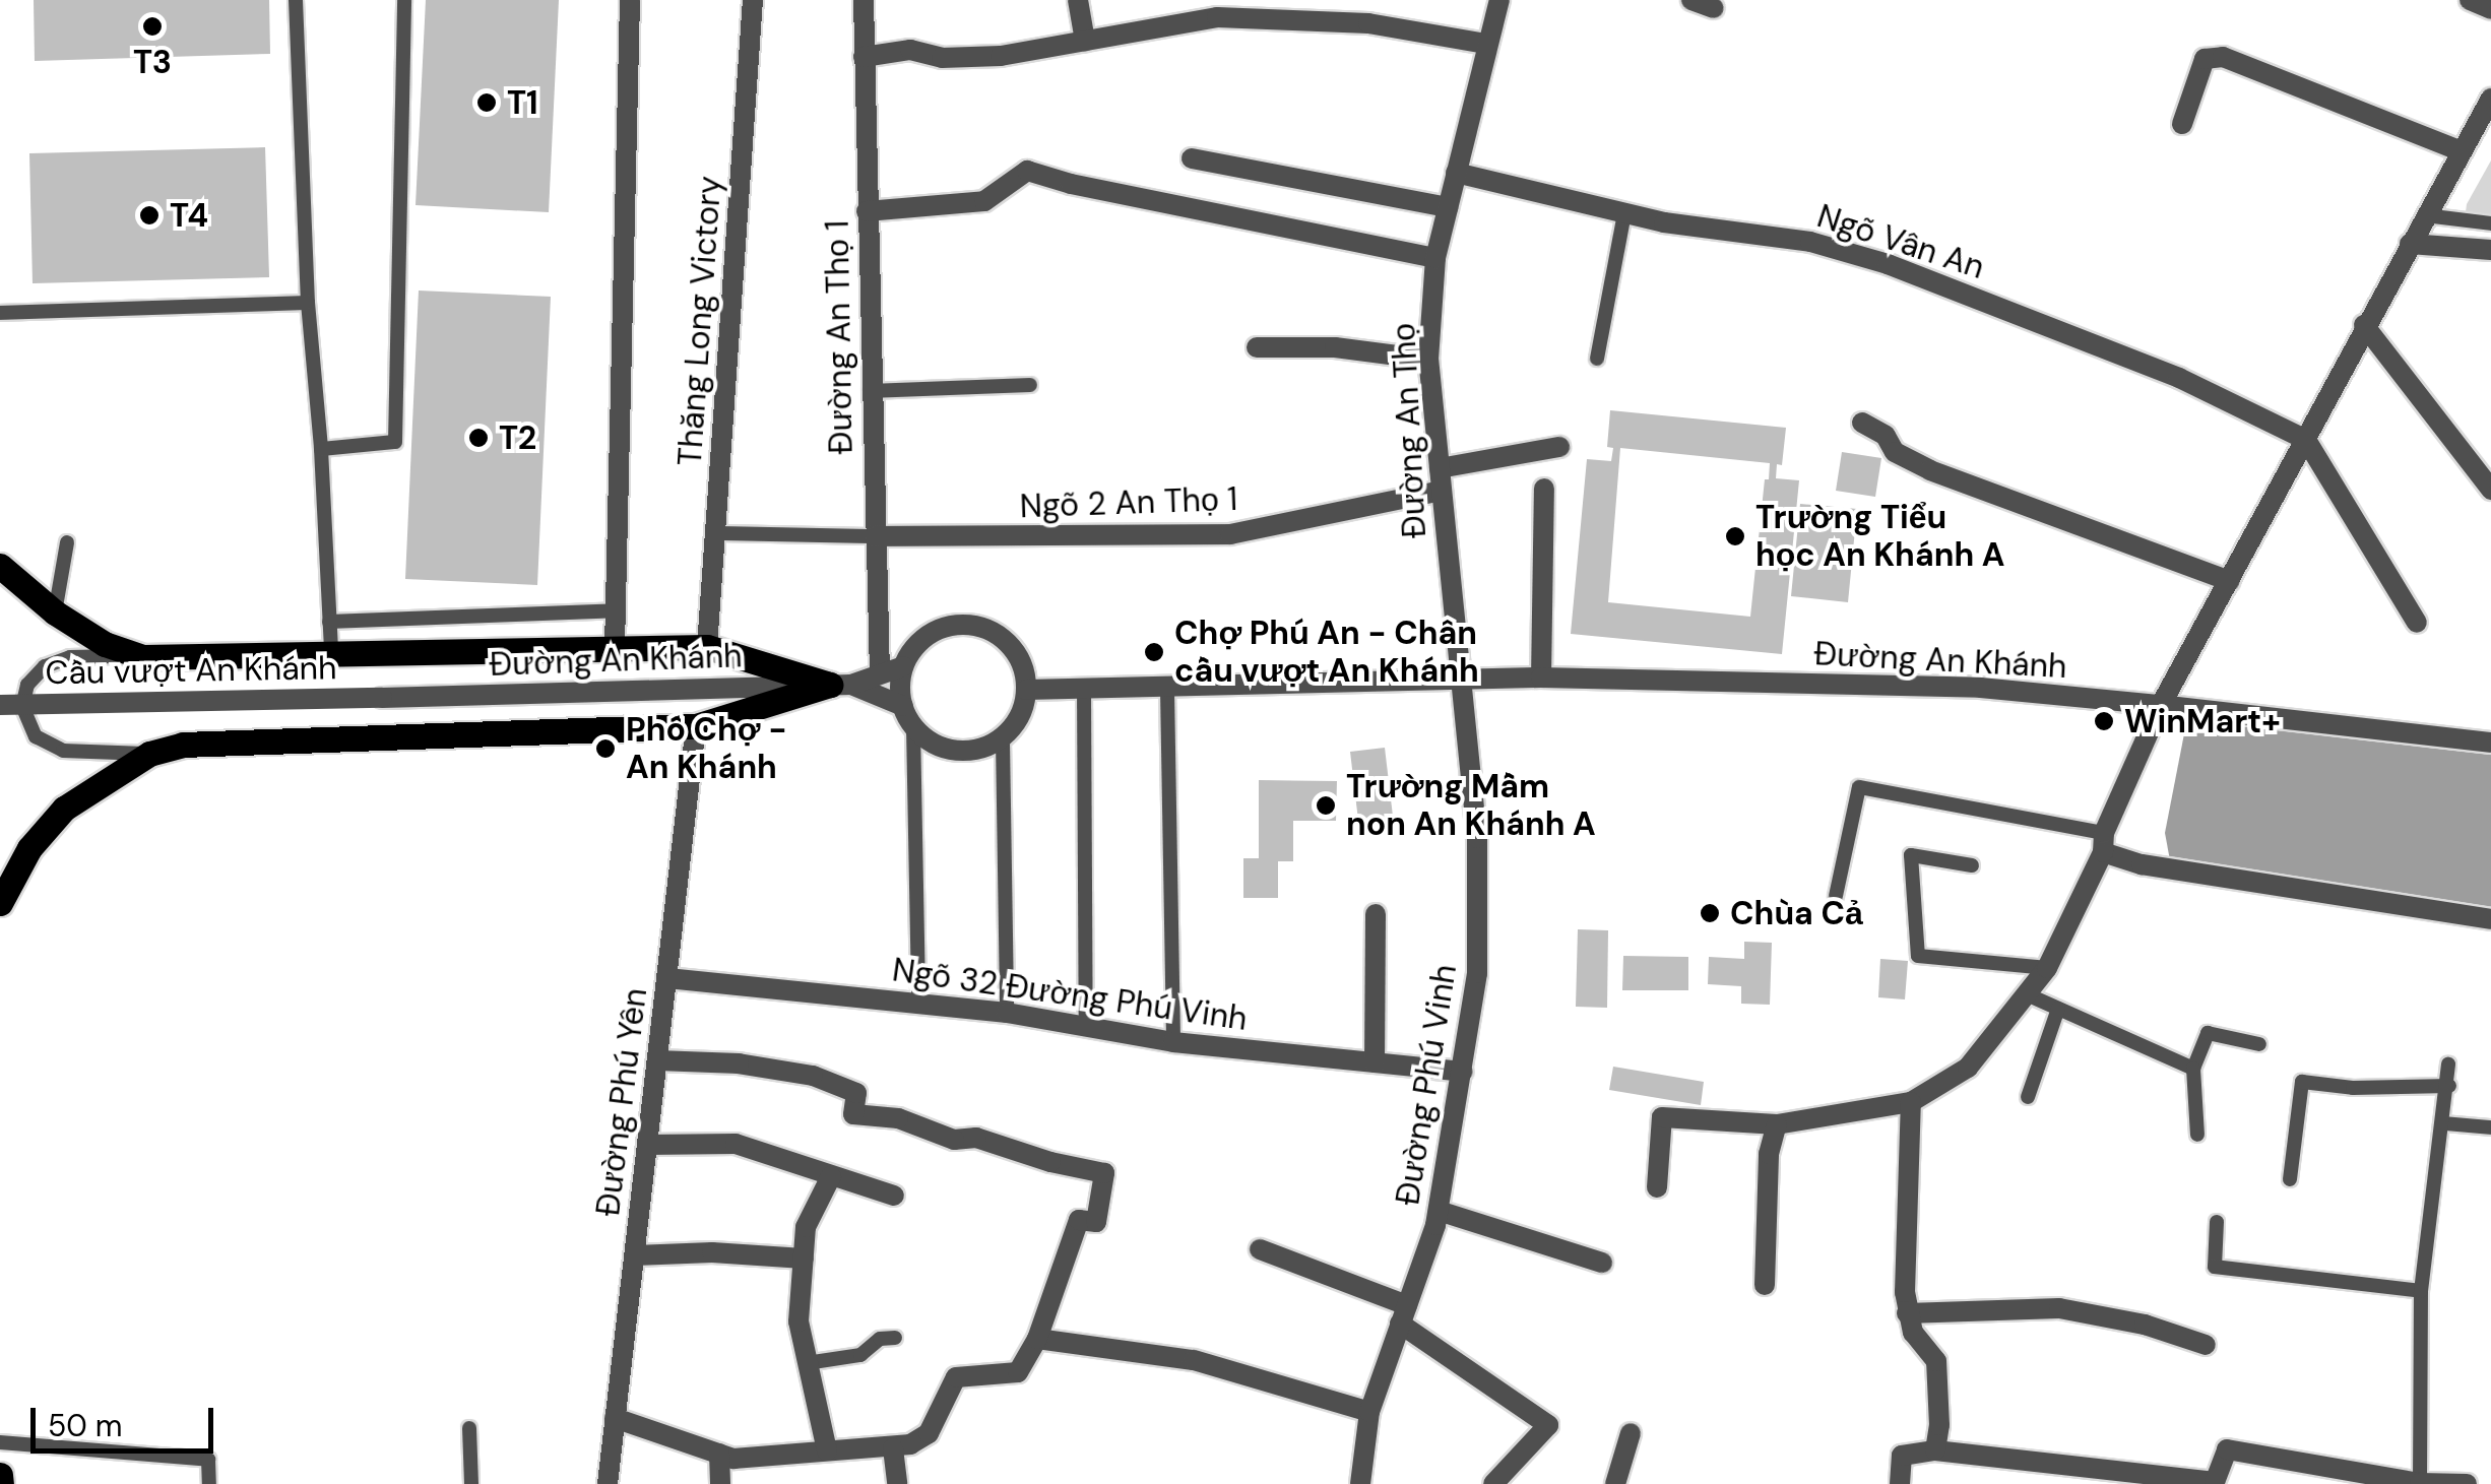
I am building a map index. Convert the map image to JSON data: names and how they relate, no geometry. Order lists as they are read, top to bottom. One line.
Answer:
{"streets":{"street":["Ngõ Vân An","Thăng Long Victory","Đường An Thọ 1","Đường An Thọ","Ngõ 2 An Thọ 1","Đường An Khánh","Cầu vượt An Khánh","Ngõ 32 Đường Phú Vinh","Đường Phú Vinh","Đường Phú Yên"]},"crossings":[["Ngõ Vân An","Đường An Thọ"],["Đường An Thọ 1","Ngõ 2 An Thọ 1"],["Đường An Thọ 1","Đường An Khánh"],["Đường An Thọ","Ngõ 2 An Thọ 1"],["Đường An Thọ","Đường An Khánh"],["Đường An Thọ","Đường Phú Vinh"],["Đường An Khánh","Cầu vượt An Khánh"],["Đường An Khánh","Đường Phú Vinh"],["Ngõ 32 Đường Phú Vinh","Đường Phú Vinh"],["Ngõ 32 Đường Phú Vinh","Đường Phú Yên"]],"places":["T3","T1","T4","T2","Trường Tiểu học An Khánh A","Chợ Phú An - Chân cầu vượt An Khánh","WinMart+","Phố Chợ - An Khánh","Trường Mầm non An Khánh A","Chùa Cả"],"scale_bar":"50 m"}
